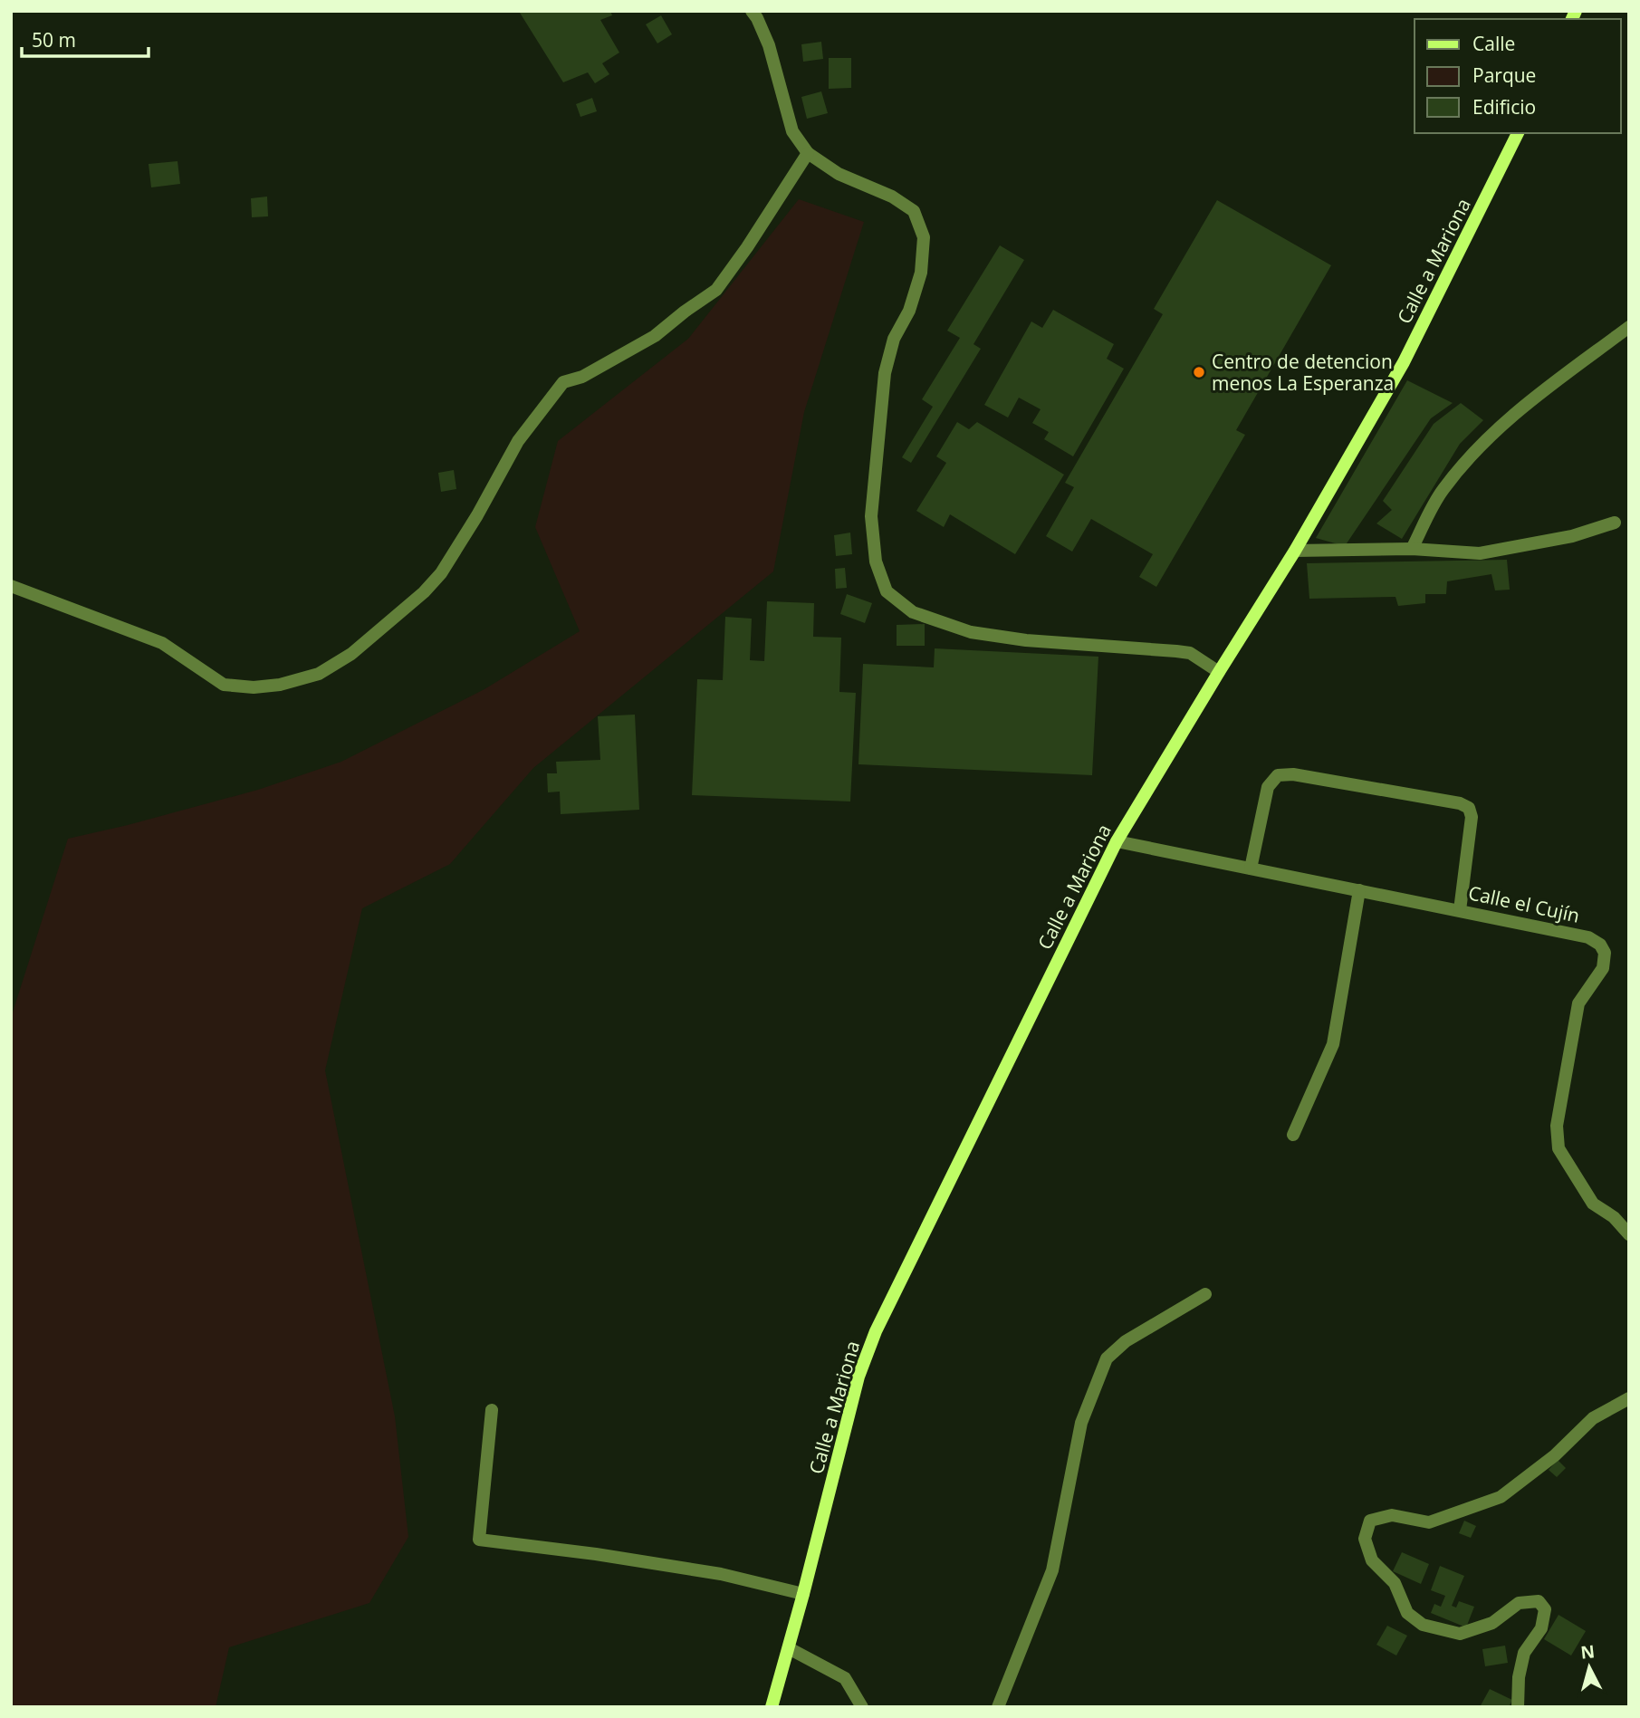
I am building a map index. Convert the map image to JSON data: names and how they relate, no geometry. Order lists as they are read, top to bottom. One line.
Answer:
{"streets":{"main road":["Calle a Mariona"],"street":["Calle el Cujín"]},"crossings":[["Calle a Mariona","Calle el Cujín"]],"places":["Centro de detencion menos La Esperanza"],"legend":["Calle","Parque","Edificio"],"scale_bar":"50 m","north":"top"}
